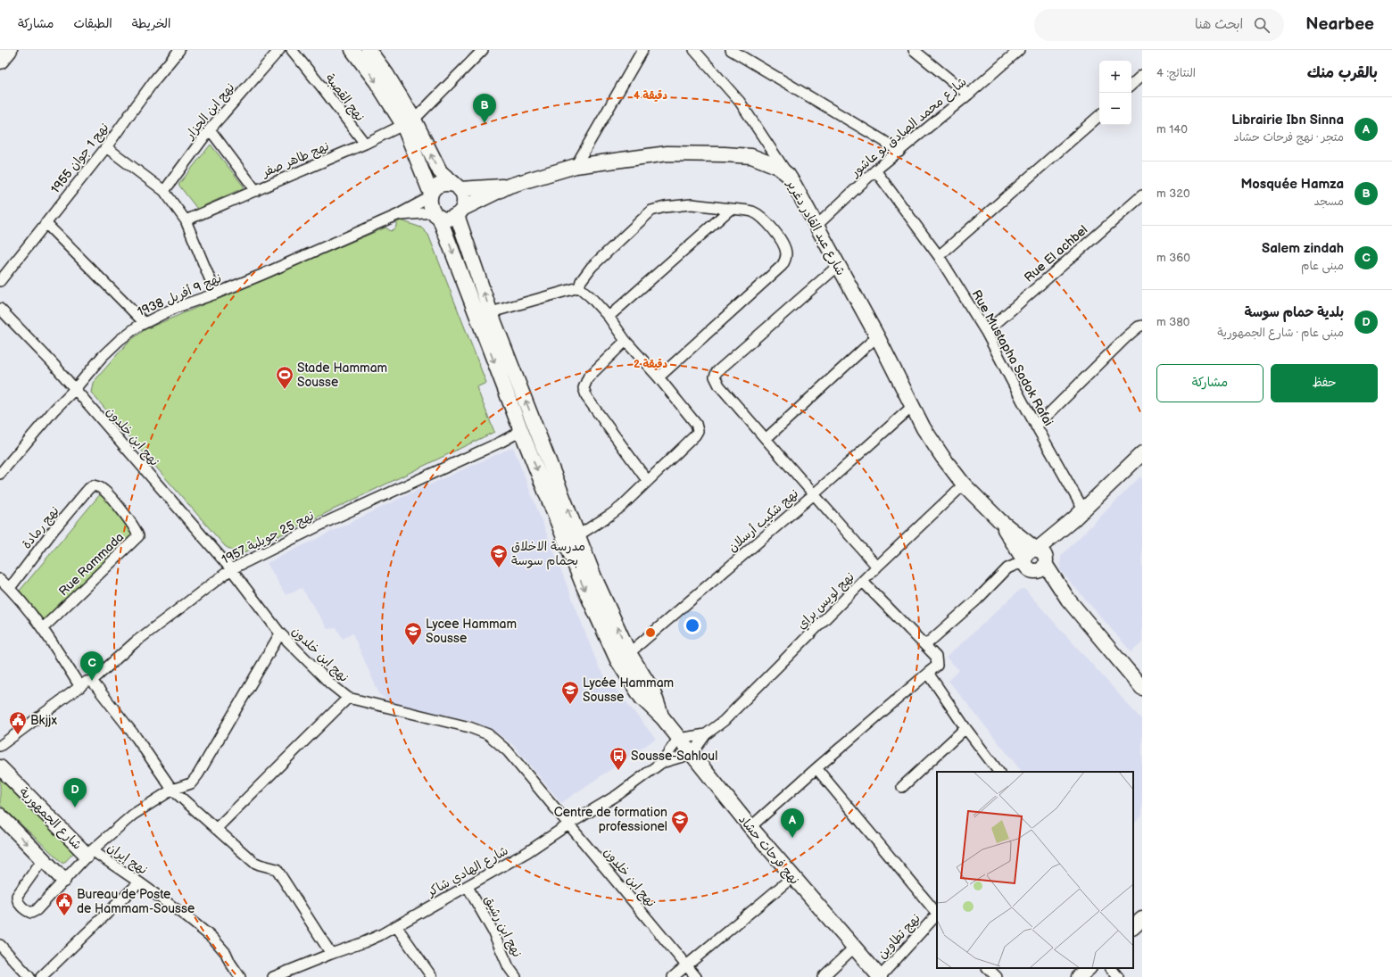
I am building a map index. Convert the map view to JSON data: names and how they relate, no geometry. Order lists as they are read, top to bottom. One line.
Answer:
{"streets":{"street":["نهج القصبة","نهج ابن الجزار","شارع محمد الصادق بو عاشور","نهج 1 جوان 1955","نهج طاهر صفر","شارع عبد القادر دغرير","Rue El achbel","نهج 9 أفريل 1938","Rue Mustapha Sadok Rafai","نهج ابن خلدون","نهج شكيب أرسلان","نهج رمادة","نهج 25 جويلية 1957","Rue Rammada","نهج لويس براي","شارع الجمهورية","نهج فرحات حشاد","نهج إيران","شارع الهادي شاكر","نهج ابن رشيق","نهج تطاوين"]},"crossings":[["نهج القصبة","نهج طاهر صفر"],["شارع محمد الصادق بو عاشور","شارع عبد القادر دغرير"],["شارع محمد الصادق بو عاشور","Rue Mustapha Sadok Rafai"],["شارع عبد القادر دغرير","نهج شكيب أرسلان"],["شارع عبد القادر دغرير","نهج لويس براي"],["Rue El achbel","Rue Mustapha Sadok Rafai"],["نهج 9 أفريل 1938","نهج ابن خلدون"],["نهج ابن خلدون","نهج 25 جويلية 1957"],["نهج ابن خلدون","شارع الهادي شاكر"],["نهج رمادة","Rue Rammada"],["شارع الجمهورية","نهج إيران"],["نهج فرحات حشاد","شارع الهادي شاكر"],["نهج فرحات حشاد","نهج تطاوين"],["شارع الهادي شاكر","نهج ابن رشيق"]],"places":{"sports":["Stade Hammam Sousse"],"school or university":["مدرسة الاخلاق بحمام سوسة","Lycee Hammam Sousse","Lycée Hammam Sousse","Centre de formation professionel"],"public building":["Bkjjx","Bureau de Poste de Hammam-Sousse"],"bus stop":["Sousse-Sahloul"]},"page":{"header":"Nearbee","search":"ابحث هنا","nav":["الخريطة","الطبقات","مشاركة"],"heading":["بالقرب منك","النتائج: 4"],"map_buttons":["+","−"],"pins":["B","C","D","A"],"list":[{"mark":"A","name":"Librairie Ibn Sinna","note":"متجر · نهج فرحات حشاد","value":"140 m"},{"mark":"B","name":"Mosquée Hamza","note":"مسجد","value":"320 m"},{"mark":"C","name":"Salem zindah","note":"مبنى عام","value":"360 m"},{"mark":"D","name":"بلدية حمام سوسة","note":"مبنى عام · شارع الجمهورية","value":"380 m"}],"buttons":["حفظ","مشاركة"]},"rings":["4 دقيقة","2 دقيقة"]}
